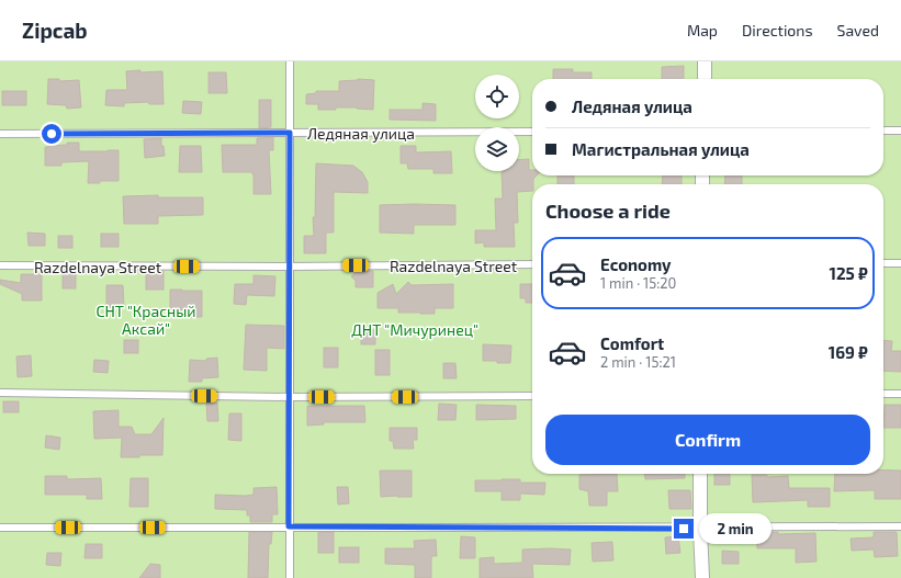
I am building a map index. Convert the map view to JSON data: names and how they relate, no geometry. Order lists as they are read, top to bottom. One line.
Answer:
{"streets":{"lane":["Ледяная улица","Razdelnaya Street"]},"parks":["СНТ \"Красный Аксай\"","ДНТ \"Мичуринец\""],"page":{"header":"Zipcab","nav":["Map","Directions","Saved"],"banner":["Ледяная улица","Магистральная улица"],"heading":"Choose a ride","list":[{"name":"Economy","note":"1 min · 15:20","value":"125 ₽"},{"name":"Comfort","note":"2 min · 15:21","value":"169 ₽"}],"buttons":"Confirm","bubble":"2 min"}}
